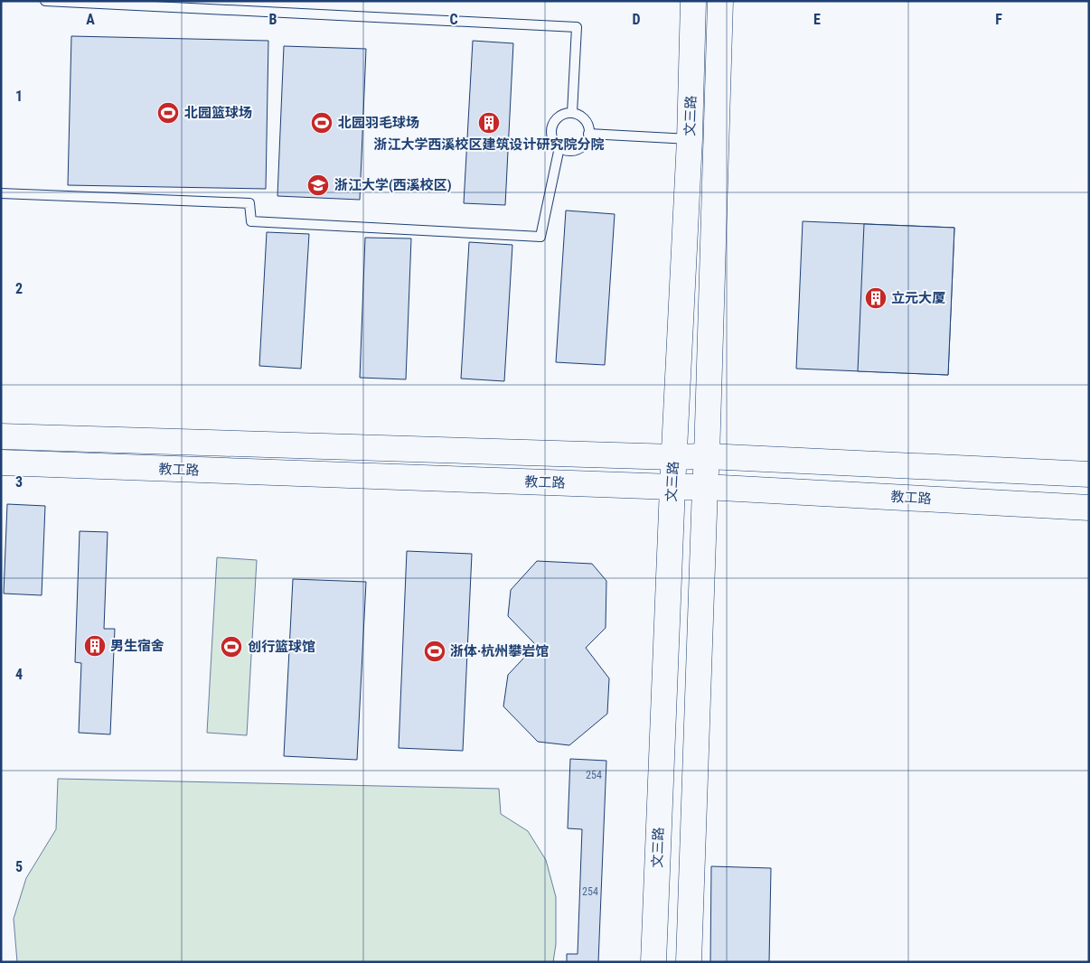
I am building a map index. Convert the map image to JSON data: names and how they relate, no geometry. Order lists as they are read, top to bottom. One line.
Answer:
{"streets":{"main road":["文三路","教工路"]},"crossings":[["文三路","教工路"]],"places":{"sports":["北园篮球场","北园羽毛球场","创行篮球馆","浙体·杭州攀岩馆"],"building":["浙江大学西溪校区建筑设计研究院分院","立元大厦","男生宿舍"],"school or university":["浙江大学(西溪校区)"]},"house_numbers":["254","254"],"grid":{"columns":["A","B","C","D","E","F"],"rows":["1","2","3","4","5"]}}
